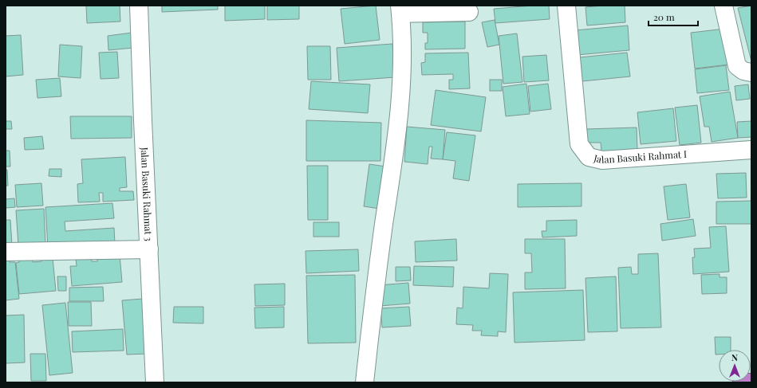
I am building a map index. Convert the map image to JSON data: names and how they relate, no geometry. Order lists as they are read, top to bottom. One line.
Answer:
{"streets":{"street":["Jalan Basuki Rahmat I","Jalan Basuki Rahmat 3"]},"scale_bar":"20 m","north":"top"}
